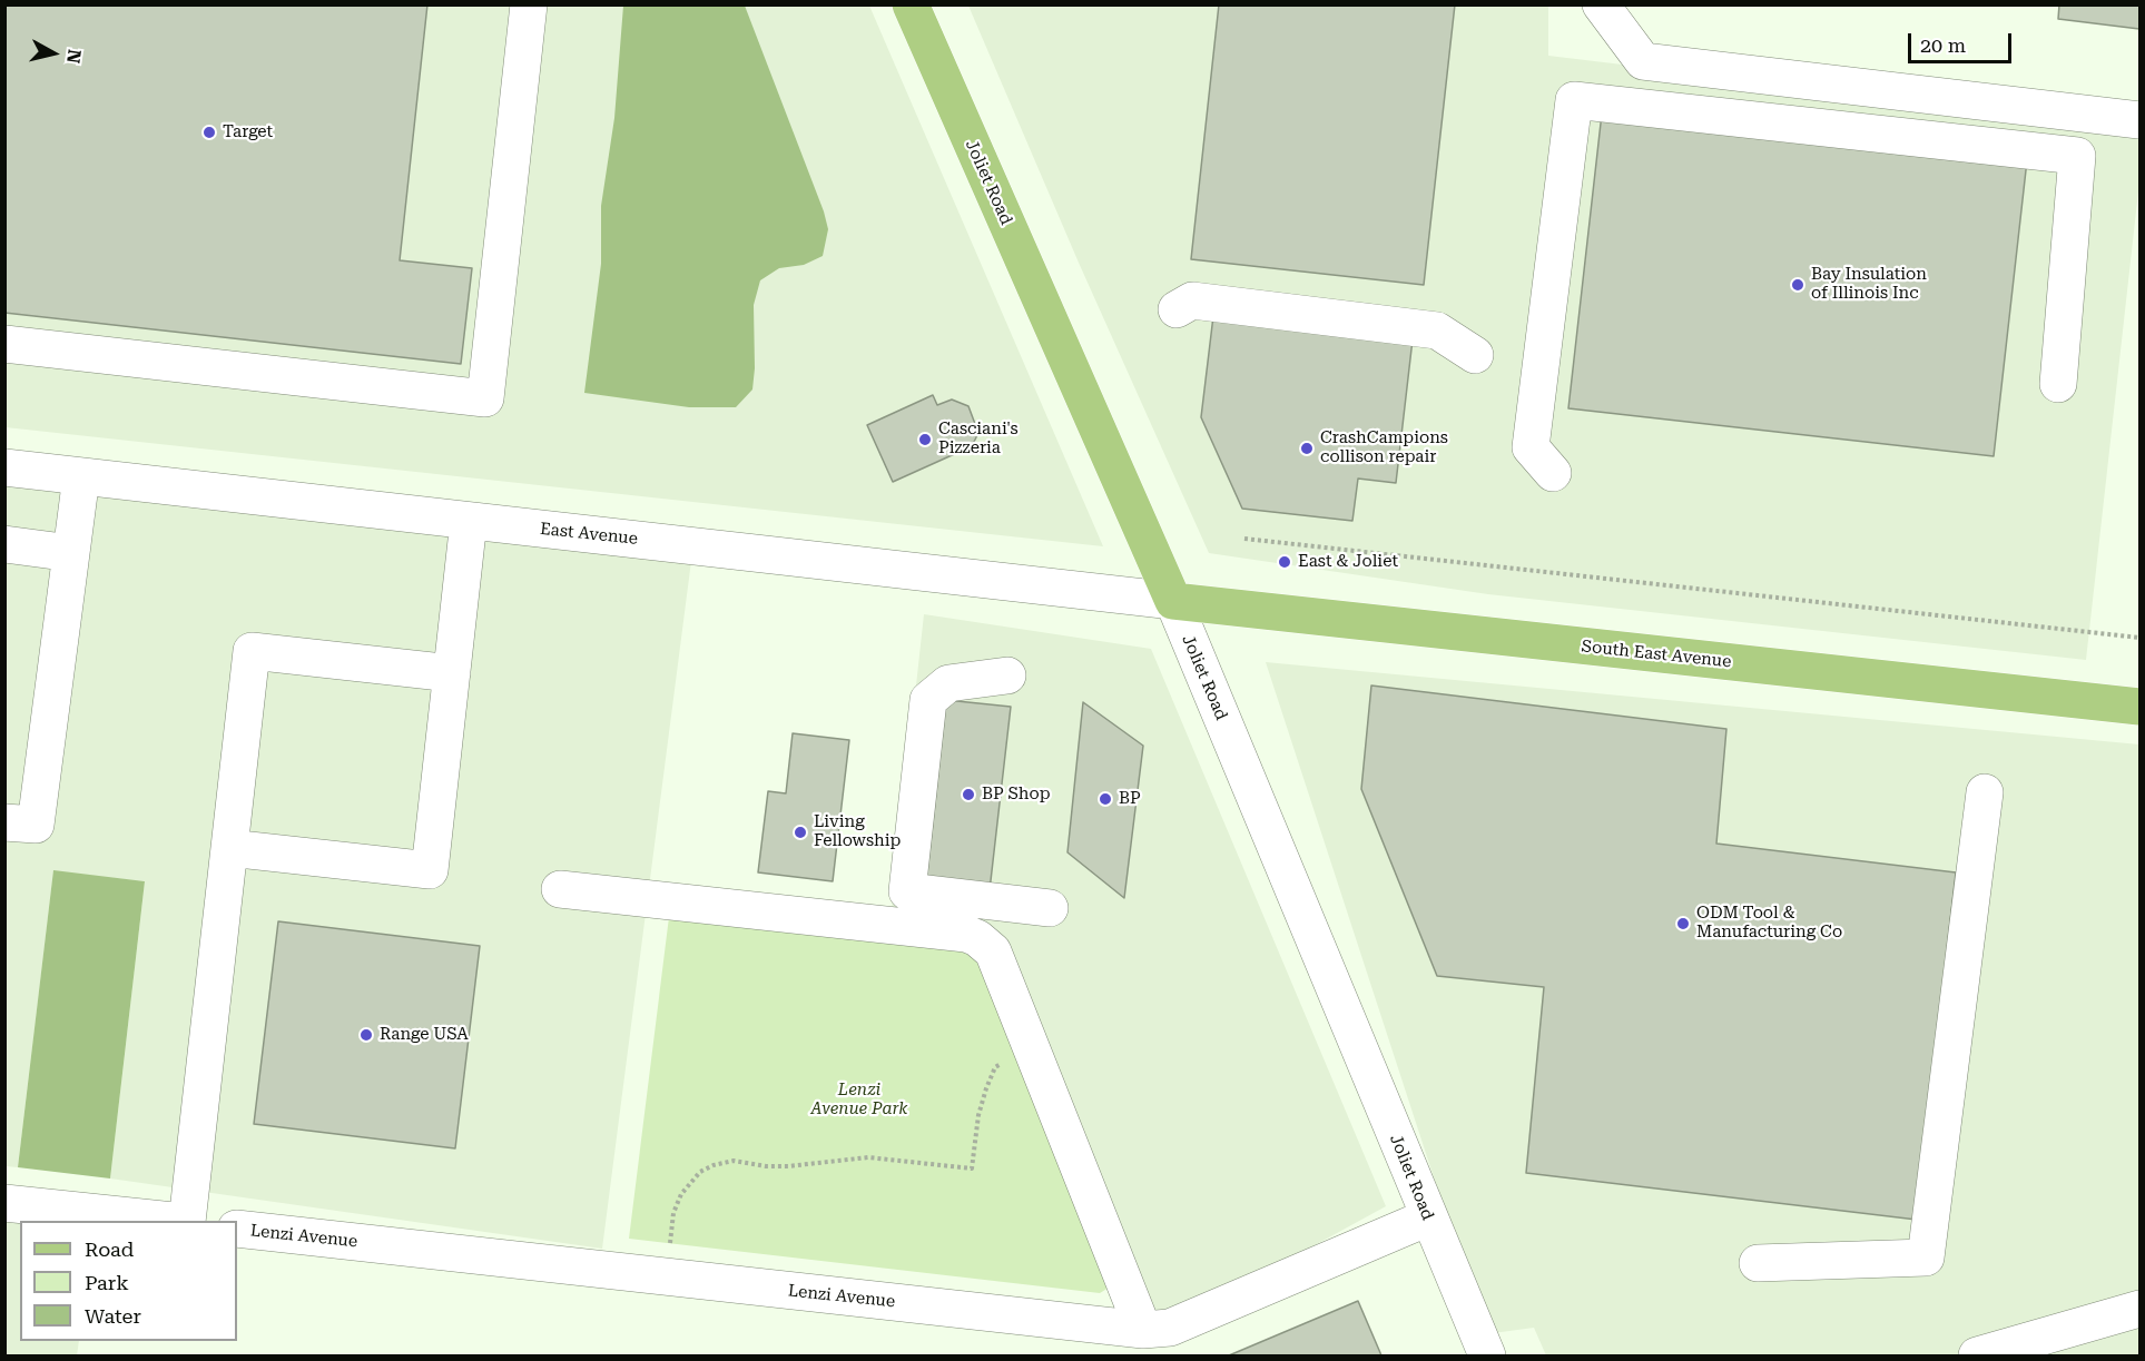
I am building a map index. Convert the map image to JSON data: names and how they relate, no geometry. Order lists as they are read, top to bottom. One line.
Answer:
{"streets":{"main road":["Joliet Road","South East Avenue"],"street":["East Avenue","Lenzi Avenue"]},"crossings":[["Joliet Road","East Avenue"],["Joliet Road","South East Avenue"],["Joliet Road","Lenzi Avenue"],["East Avenue","South East Avenue"]],"parks":["Lenzi Avenue Park"],"places":["Target","Bay Insulation of Illinois Inc","Casciani's Pizzeria","CrashCampions collison repair","East & Joliet","BP Shop","BP","Living Fellowship","ODM Tool & Manufacturing Co","Range USA"],"legend":["Road","Park","Water"],"scale_bar":"20 m","north":"right"}
